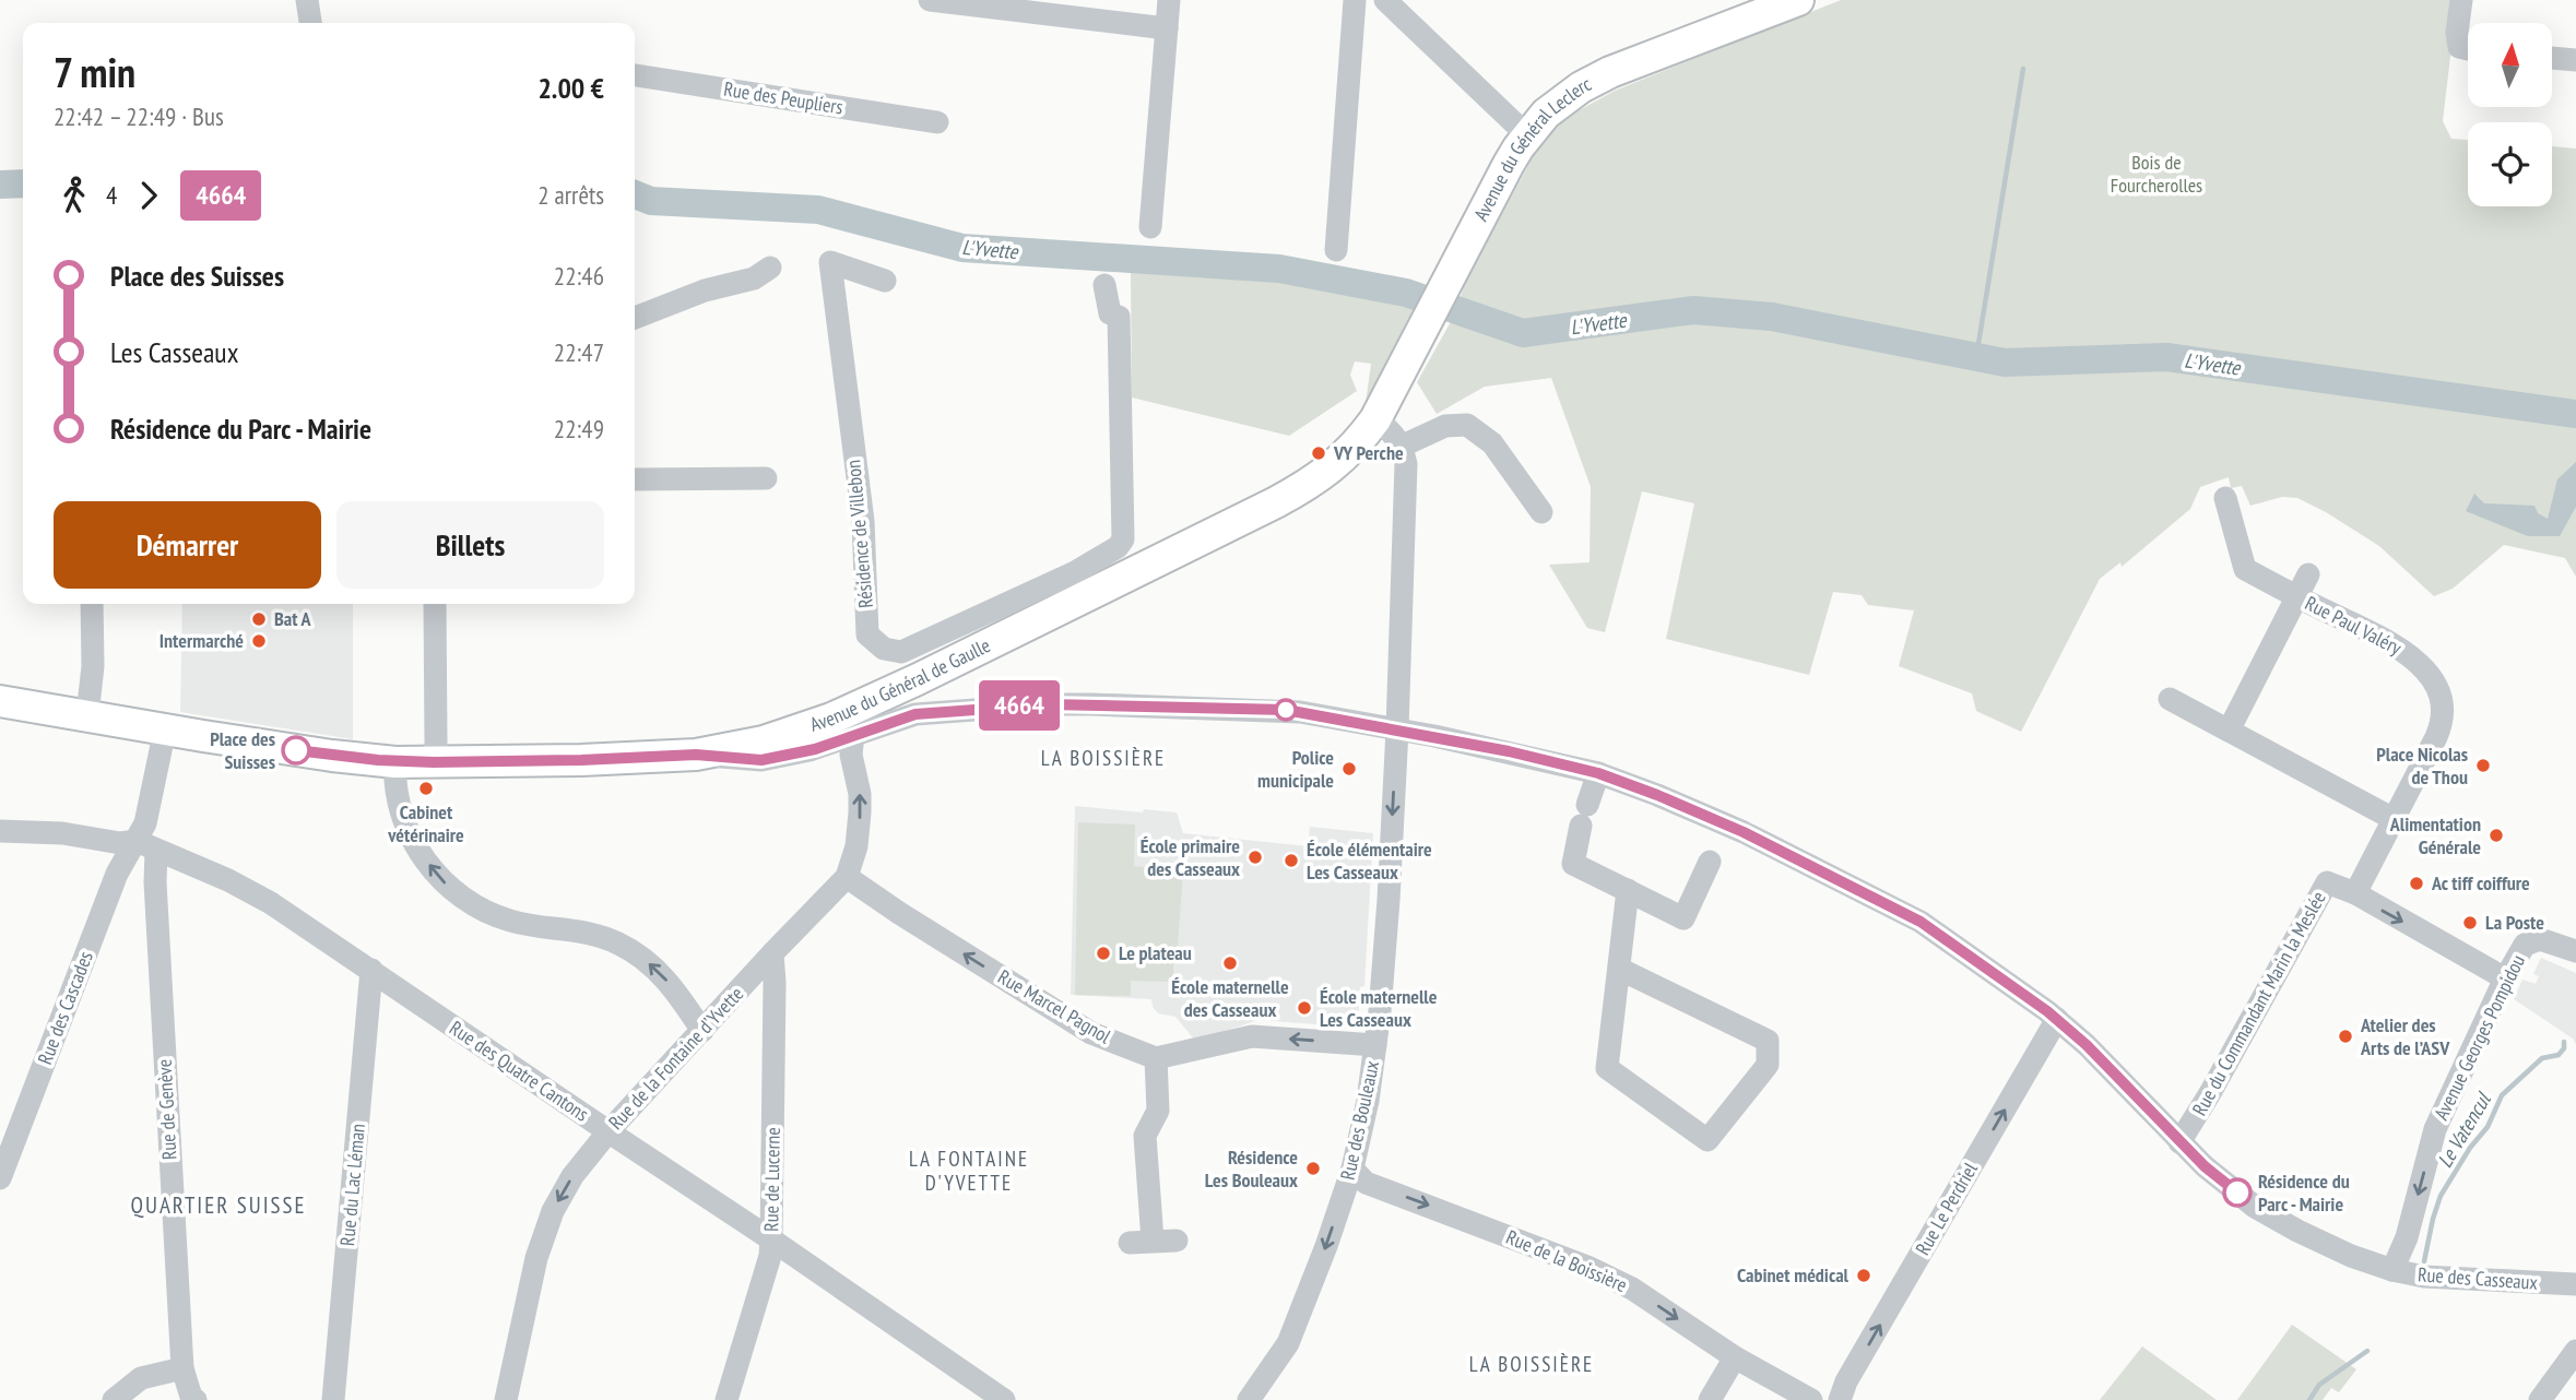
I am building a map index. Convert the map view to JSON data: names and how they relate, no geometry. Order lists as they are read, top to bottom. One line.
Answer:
{"streets":{"main road":["Avenue du Général Leclerc","Avenue du Général de Gaulle"],"street":["Rue des Peupliers","Résidence de Villebon","Rue Paul Valéry","Rue du Commandant Marin la Meslée","Rue Marcel Pagnol","Rue des Cascades","Avenue Georges Pompidou","Rue de la Fontaine d’Yvette","Rue des Quatre Cantons","Rue de Genève","Rue des Bouleaux","Rue de Lucerne","Rue du Lac Léman","Rue Le Perdriel","Rue de la Boissière","Rue des Casseaux"]},"crossings":[["Avenue du Général Leclerc","Avenue du Général de Gaulle"],["Résidence de Villebon","Avenue du Général de Gaulle"],["Rue Paul Valéry","Rue du Commandant Marin la Meslée"],["Avenue du Général de Gaulle","Rue des Casseaux"],["Rue du Commandant Marin la Meslée","Avenue Georges Pompidou"],["Rue du Commandant Marin la Meslée","Rue des Casseaux"],["Rue Marcel Pagnol","Rue de la Fontaine d’Yvette"],["Rue des Cascades","Rue des Quatre Cantons"],["Rue des Cascades","Rue de Genève"],["Avenue Georges Pompidou","Rue des Casseaux"],["Rue de la Fontaine d’Yvette","Rue des Quatre Cantons"],["Rue de la Fontaine d’Yvette","Rue de Lucerne"],["Rue de la Fontaine d’Yvette","Rue des Casseaux"],["Rue des Quatre Cantons","Rue de Genève"],["Rue des Quatre Cantons","Rue de Lucerne"],["Rue des Quatre Cantons","Rue du Lac Léman"],["Rue des Bouleaux","Rue de la Boissière"],["Rue des Bouleaux","Rue des Casseaux"],["Rue Le Perdriel","Rue des Casseaux"]],"one_way":["Rue Marcel Pagnol","Avenue Georges Pompidou","Rue des Bouleaux","Rue Le Perdriel","Rue de la Boissière"],"districts":["LA BOISSIÈRE","LA FONTAINE D'YVETTE","QUARTIER SUISSE","LA BOISSIÈRE"],"water":["L'Yvette","Le Vatencul"],"parks":["Bois de Fourcherolles"],"places":["VY Perche","Bat A","Intermarché","Place des Suisses","Place Nicolas de Thou","Police municipale","Cabinet vétérinaire","Alimentation Générale","École primaire des Casseaux","École élémentaire Les Casseaux","Ac tiff coiffure","La Poste","Le plateau","École maternelle des Casseaux","École maternelle Les Casseaux","Atelier des Arts de l’ASV","Résidence Les Bouleaux","Résidence du Parc - Mairie","Cabinet médical"],"lines":["bus line 4664"],"north":"top","page":{"on_map":"4664","heading":["7 min","22:42 – 22:49 · Bus","2.00 €"],"legs":["4","4664","2 arrêts"],"list":[{"name":"Place des Suisses","value":"22:46"},{"name":"Les Casseaux","value":"22:47"},{"name":"Résidence du Parc - Mairie","value":"22:49"}],"buttons":["Démarrer","Billets"]}}
